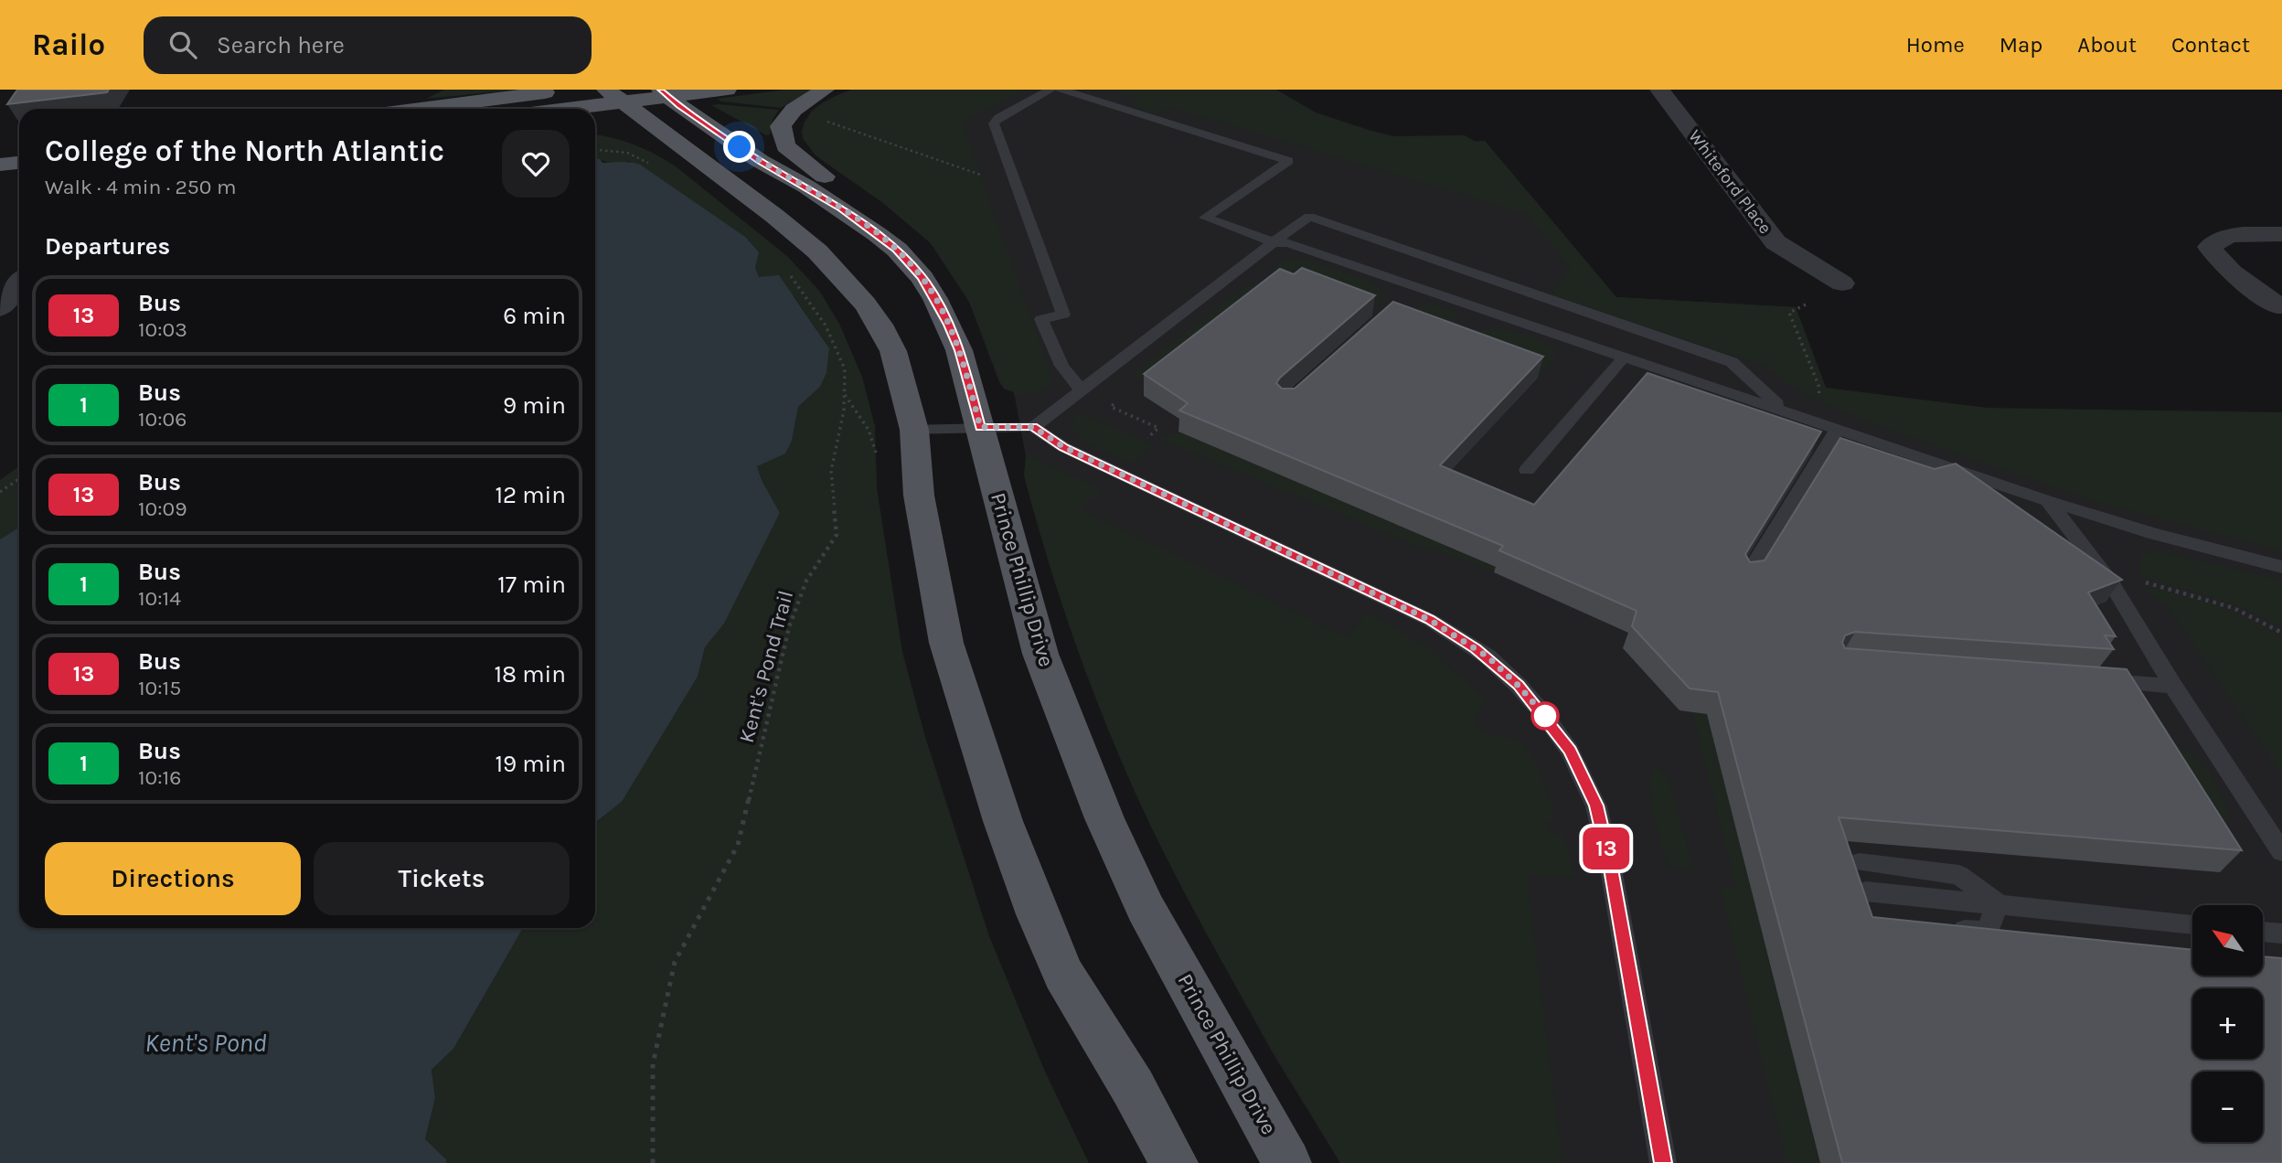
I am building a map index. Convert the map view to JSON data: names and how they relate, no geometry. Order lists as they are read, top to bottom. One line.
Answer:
{"streets":{"main road":["Prince Phillip Drive"],"street":["Whiteford Place"],"path":["Kent's Pond Trail"]},"water":["Kent's Pond"],"lines":["bus line 13"],"north":"top left","page":{"header":"Railo","search":"Search here","nav":["Home","Map","About","Contact"],"on_map":"13","heading":[["College of the North Atlantic","Walk · 4 min · 250 m"],"Departures"],"list":[{"mark":"13","name":"Bus","note":"10:03","value":"6 min"},{"mark":"1","name":"Bus","note":"10:06","value":"9 min"},{"mark":"13","name":"Bus","note":"10:09","value":"12 min"},{"mark":"1","name":"Bus","note":"10:14","value":"17 min"},{"mark":"13","name":"Bus","note":"10:15","value":"18 min"},{"mark":"1","name":"Bus","note":"10:16","value":"19 min"}],"buttons":["Directions","Tickets"],"map_buttons":["+","−"]}}
